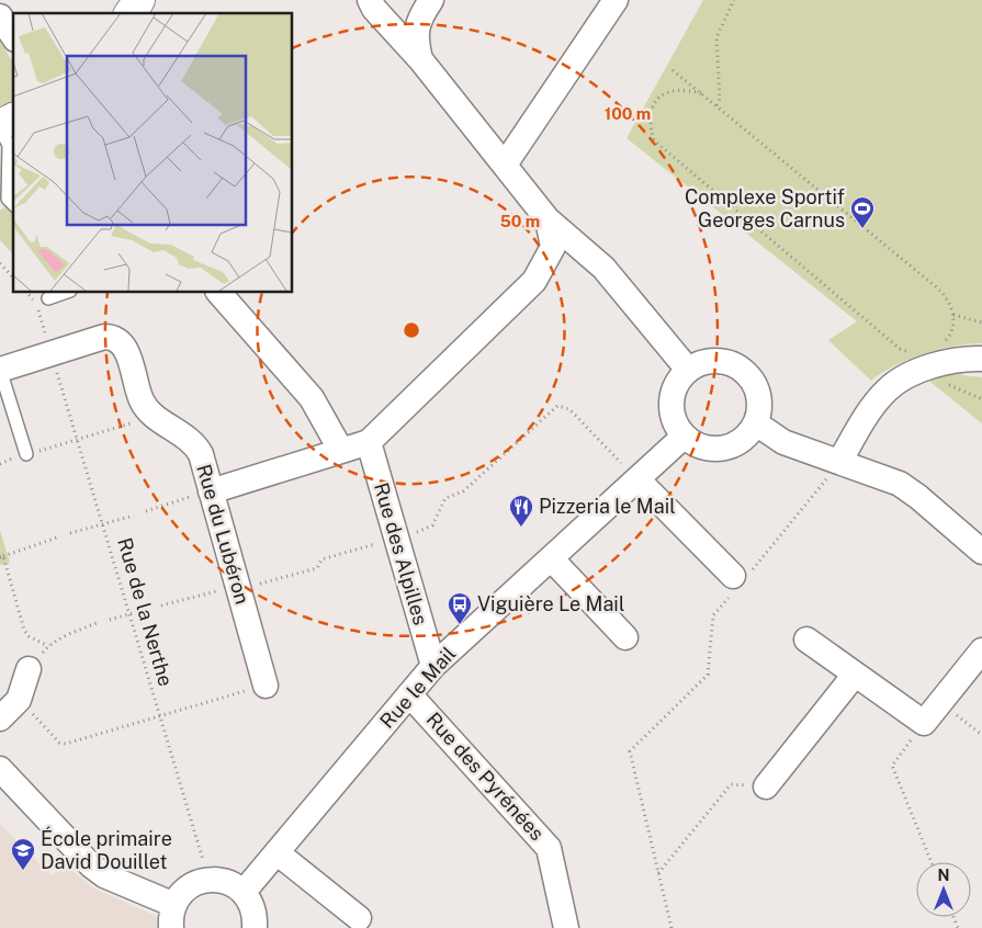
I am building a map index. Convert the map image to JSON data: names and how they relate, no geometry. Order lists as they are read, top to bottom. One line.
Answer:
{"streets":{"street":["Rue du Lubéron","Rue des Alpilles","Rue le Mail","Rue des Pyrénées"],"path":["Rue de la Nerthe"]},"crossings":[["Rue du Lubéron","Rue de la Nerthe"],["Rue des Alpilles","Rue le Mail"],["Rue le Mail","Rue des Pyrénées"]],"places":{"sports":["Complexe Sportif Georges Carnus"],"restaurant":["Pizzeria le Mail"],"bus stop":["Viguière Le Mail"],"school or university":["École primaire David Douillet"]},"north":"top","rings":["100 m","50 m"]}
